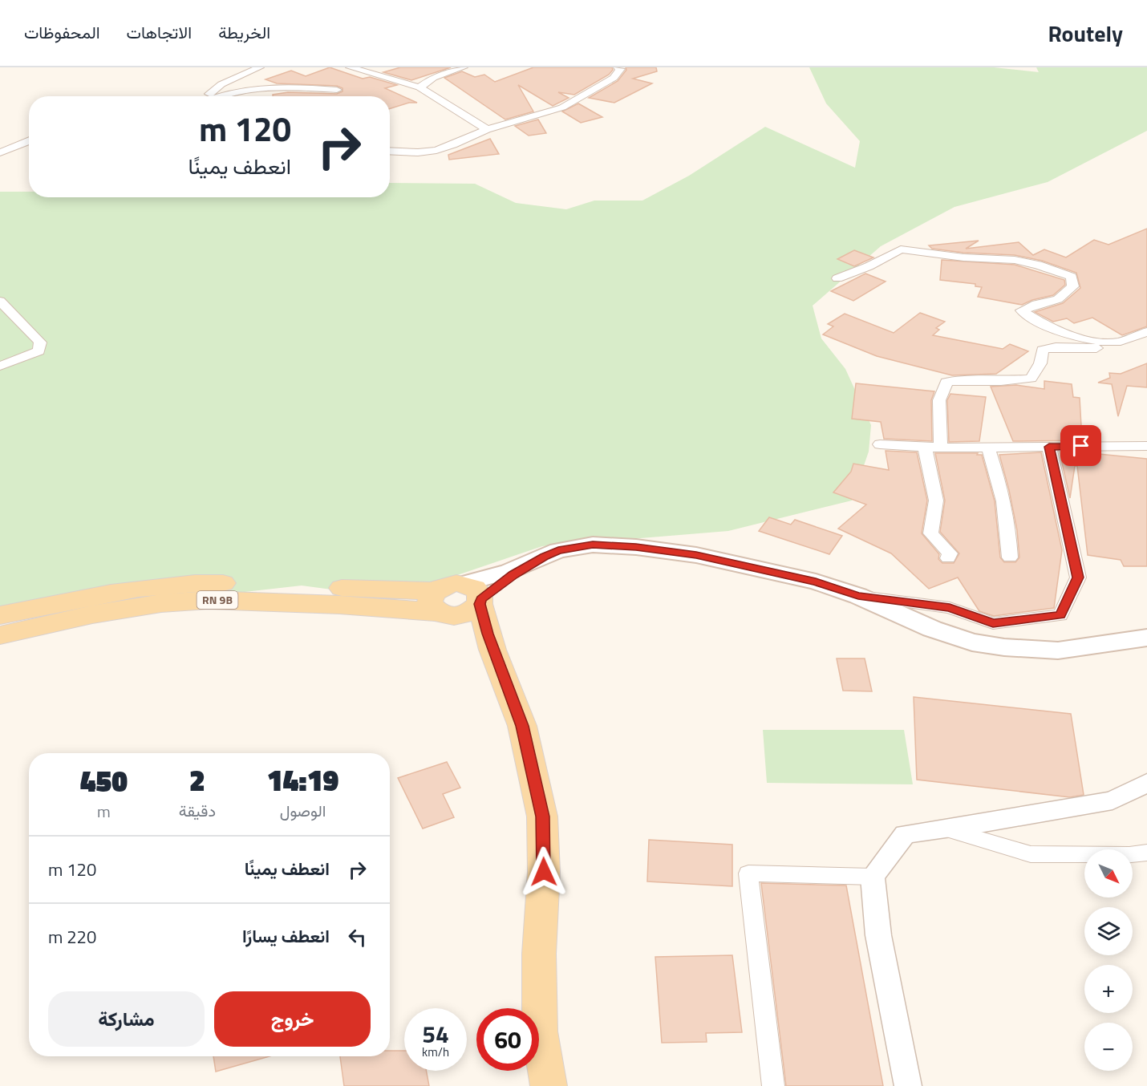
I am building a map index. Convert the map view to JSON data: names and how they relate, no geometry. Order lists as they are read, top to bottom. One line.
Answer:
{"streets":{"main road":["RN 9B"]},"north":"bottom right","page":{"header":"Routely","nav":["الخريطة","الاتجاهات","المحفوظات"],"turn":["120 m","انعطف يمينًا"],"eta":["14:19","الوصول","2","دقيقة","450","m"],"list":[{"name":"انعطف يمينًا","value":"120 m"},{"name":"انعطف يسارًا","value":"220 m"}],"map_buttons":["+","−"],"buttons":["خروج","مشاركة"],"speed":"54 km/h","limit":"60"}}
